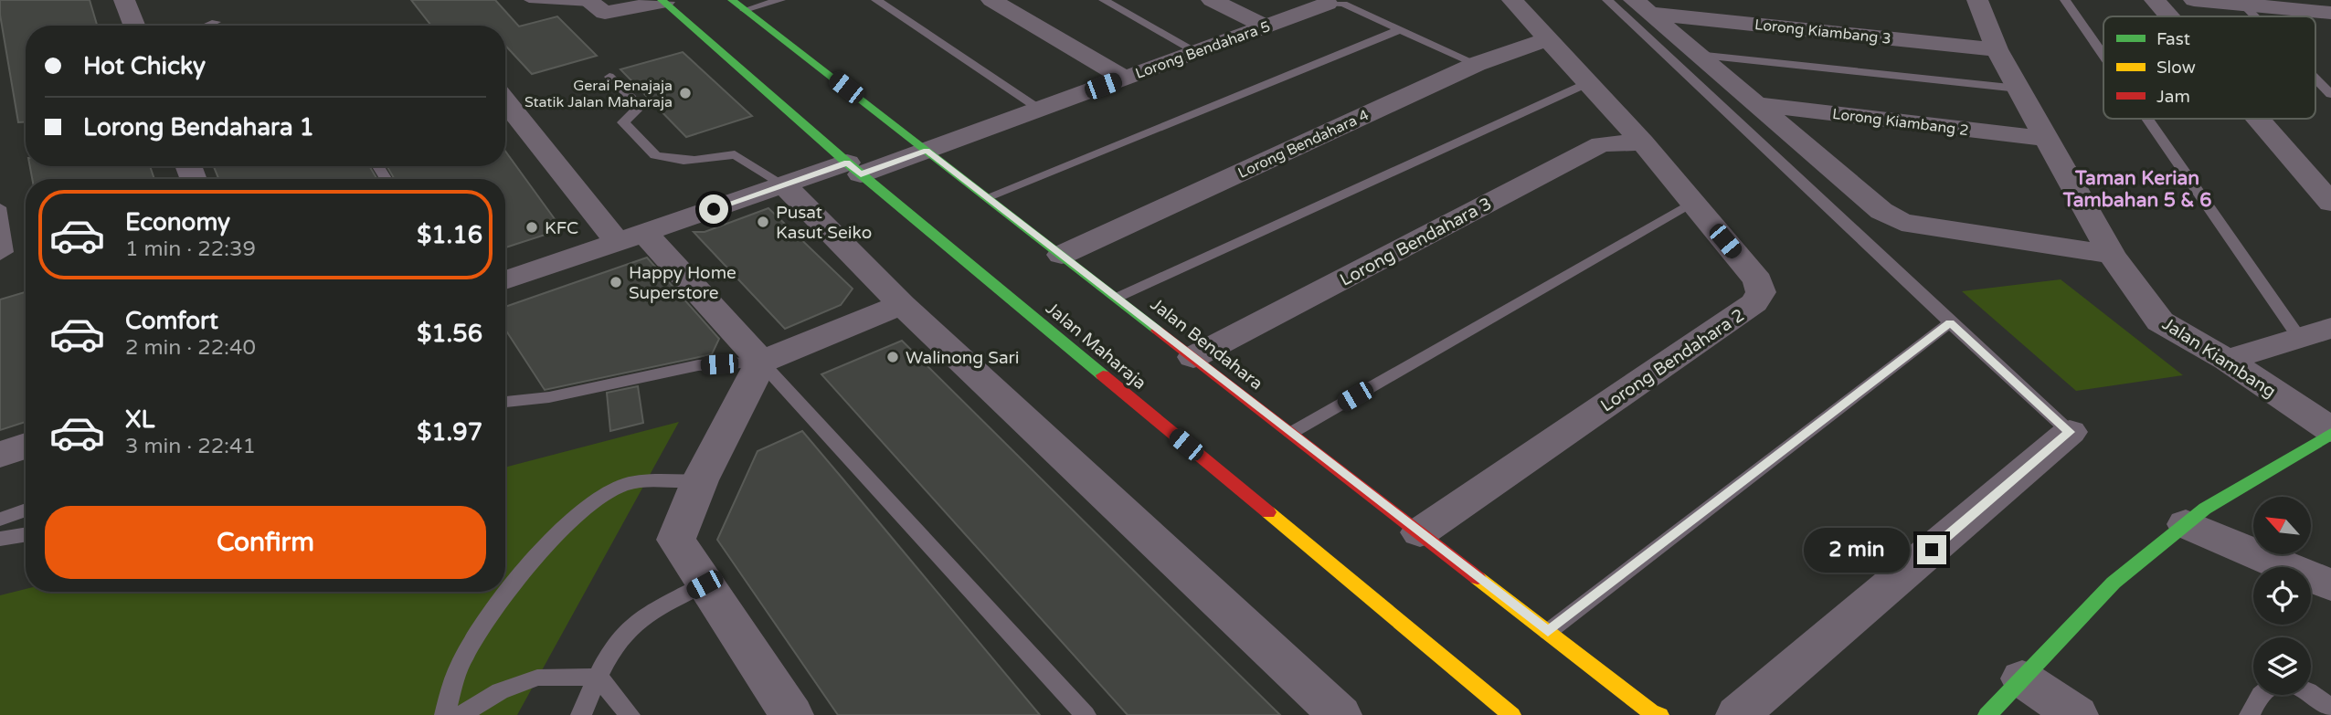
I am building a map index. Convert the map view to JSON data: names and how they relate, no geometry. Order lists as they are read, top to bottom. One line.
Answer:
{"streets":{"street":["Lorong Kiambang 3","Lorong Bendahara 5","Lorong Kiambang 2","Lorong Bendahara 4","Lorong Bendahara 3","Jalan Bendahara","Jalan Maharaja","Jalan Kiambang","Lorong Bendahara 2"]},"crossings":[["Lorong Kiambang 3","Jalan Kiambang"],["Lorong Bendahara 5","Jalan Bendahara"],["Lorong Bendahara 5","Jalan Maharaja"],["Lorong Kiambang 2","Jalan Kiambang"],["Lorong Bendahara 4","Jalan Bendahara"],["Lorong Bendahara 4","Lorong Bendahara 2"],["Lorong Bendahara 3","Jalan Bendahara"],["Lorong Bendahara 3","Lorong Bendahara 2"],["Jalan Bendahara","Lorong Bendahara 2"]],"districts":["Taman Kerian Tambahan 5 & 6"],"places":["Gerai Penajaja Statik Jalan Maharaja","Pusat Kasut Seiko","KFC","Happy Home Superstore","Walinong Sari"],"legend":["Fast","Slow","Jam"],"north":"top left","page":{"banner":["Hot Chicky","Lorong Bendahara 1"],"list":[{"name":"Economy","note":"1 min · 22:39","value":"$1.16"},{"name":"Comfort","note":"2 min · 22:40","value":"$1.56"},{"name":"XL","note":"3 min · 22:41","value":"$1.97"}],"buttons":"Confirm","bubble":"2 min"}}
